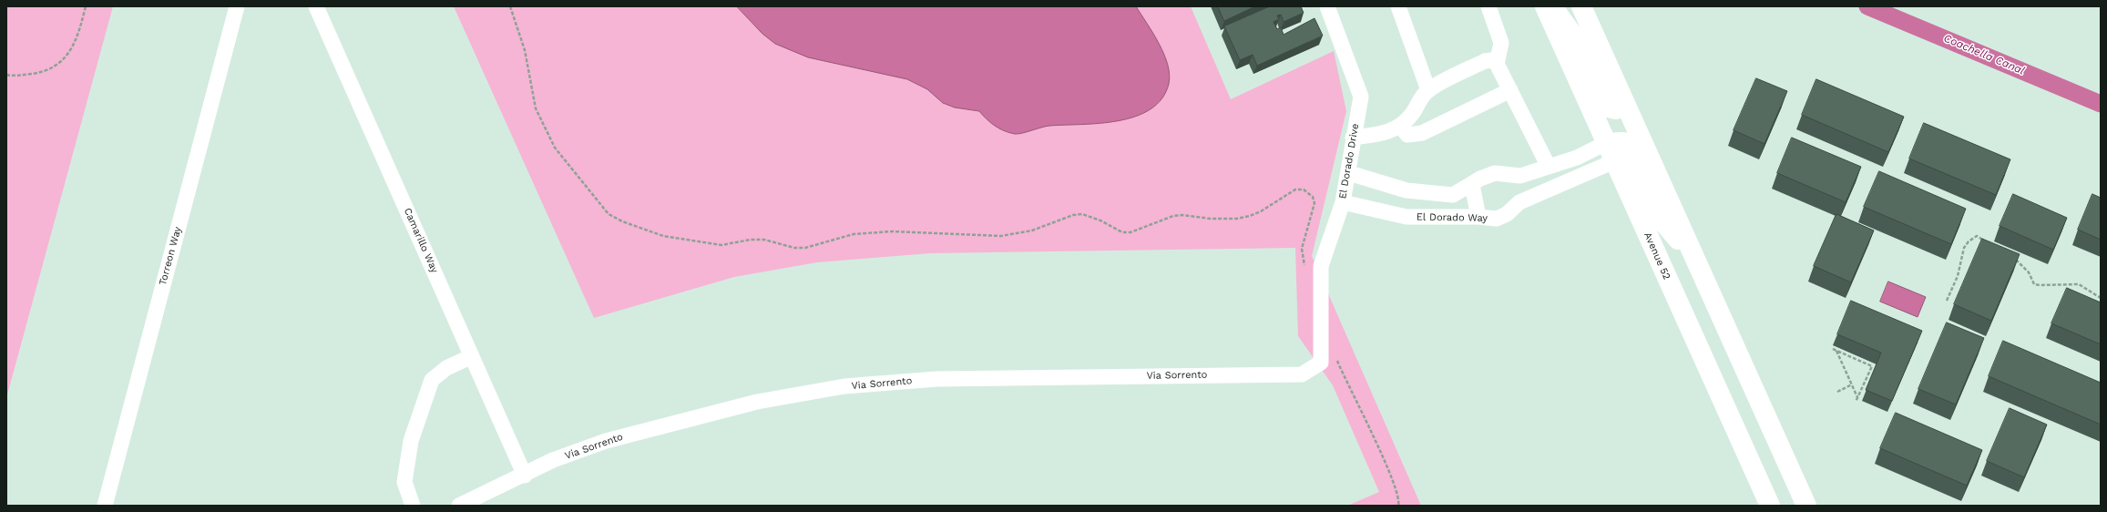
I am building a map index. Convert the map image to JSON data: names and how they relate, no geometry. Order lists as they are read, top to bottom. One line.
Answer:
{"streets":{"main road":["Avenue 52"],"street":["El Dorado Drive","El Dorado Way","Camarillo Way","Torreon Way","Via Sorrento"]},"crossings":[["El Dorado Drive","El Dorado Way"],["El Dorado Drive","Via Sorrento"],["El Dorado Way","Avenue 52"],["Camarillo Way","Via Sorrento"]],"water":["Coachella Canal"]}
